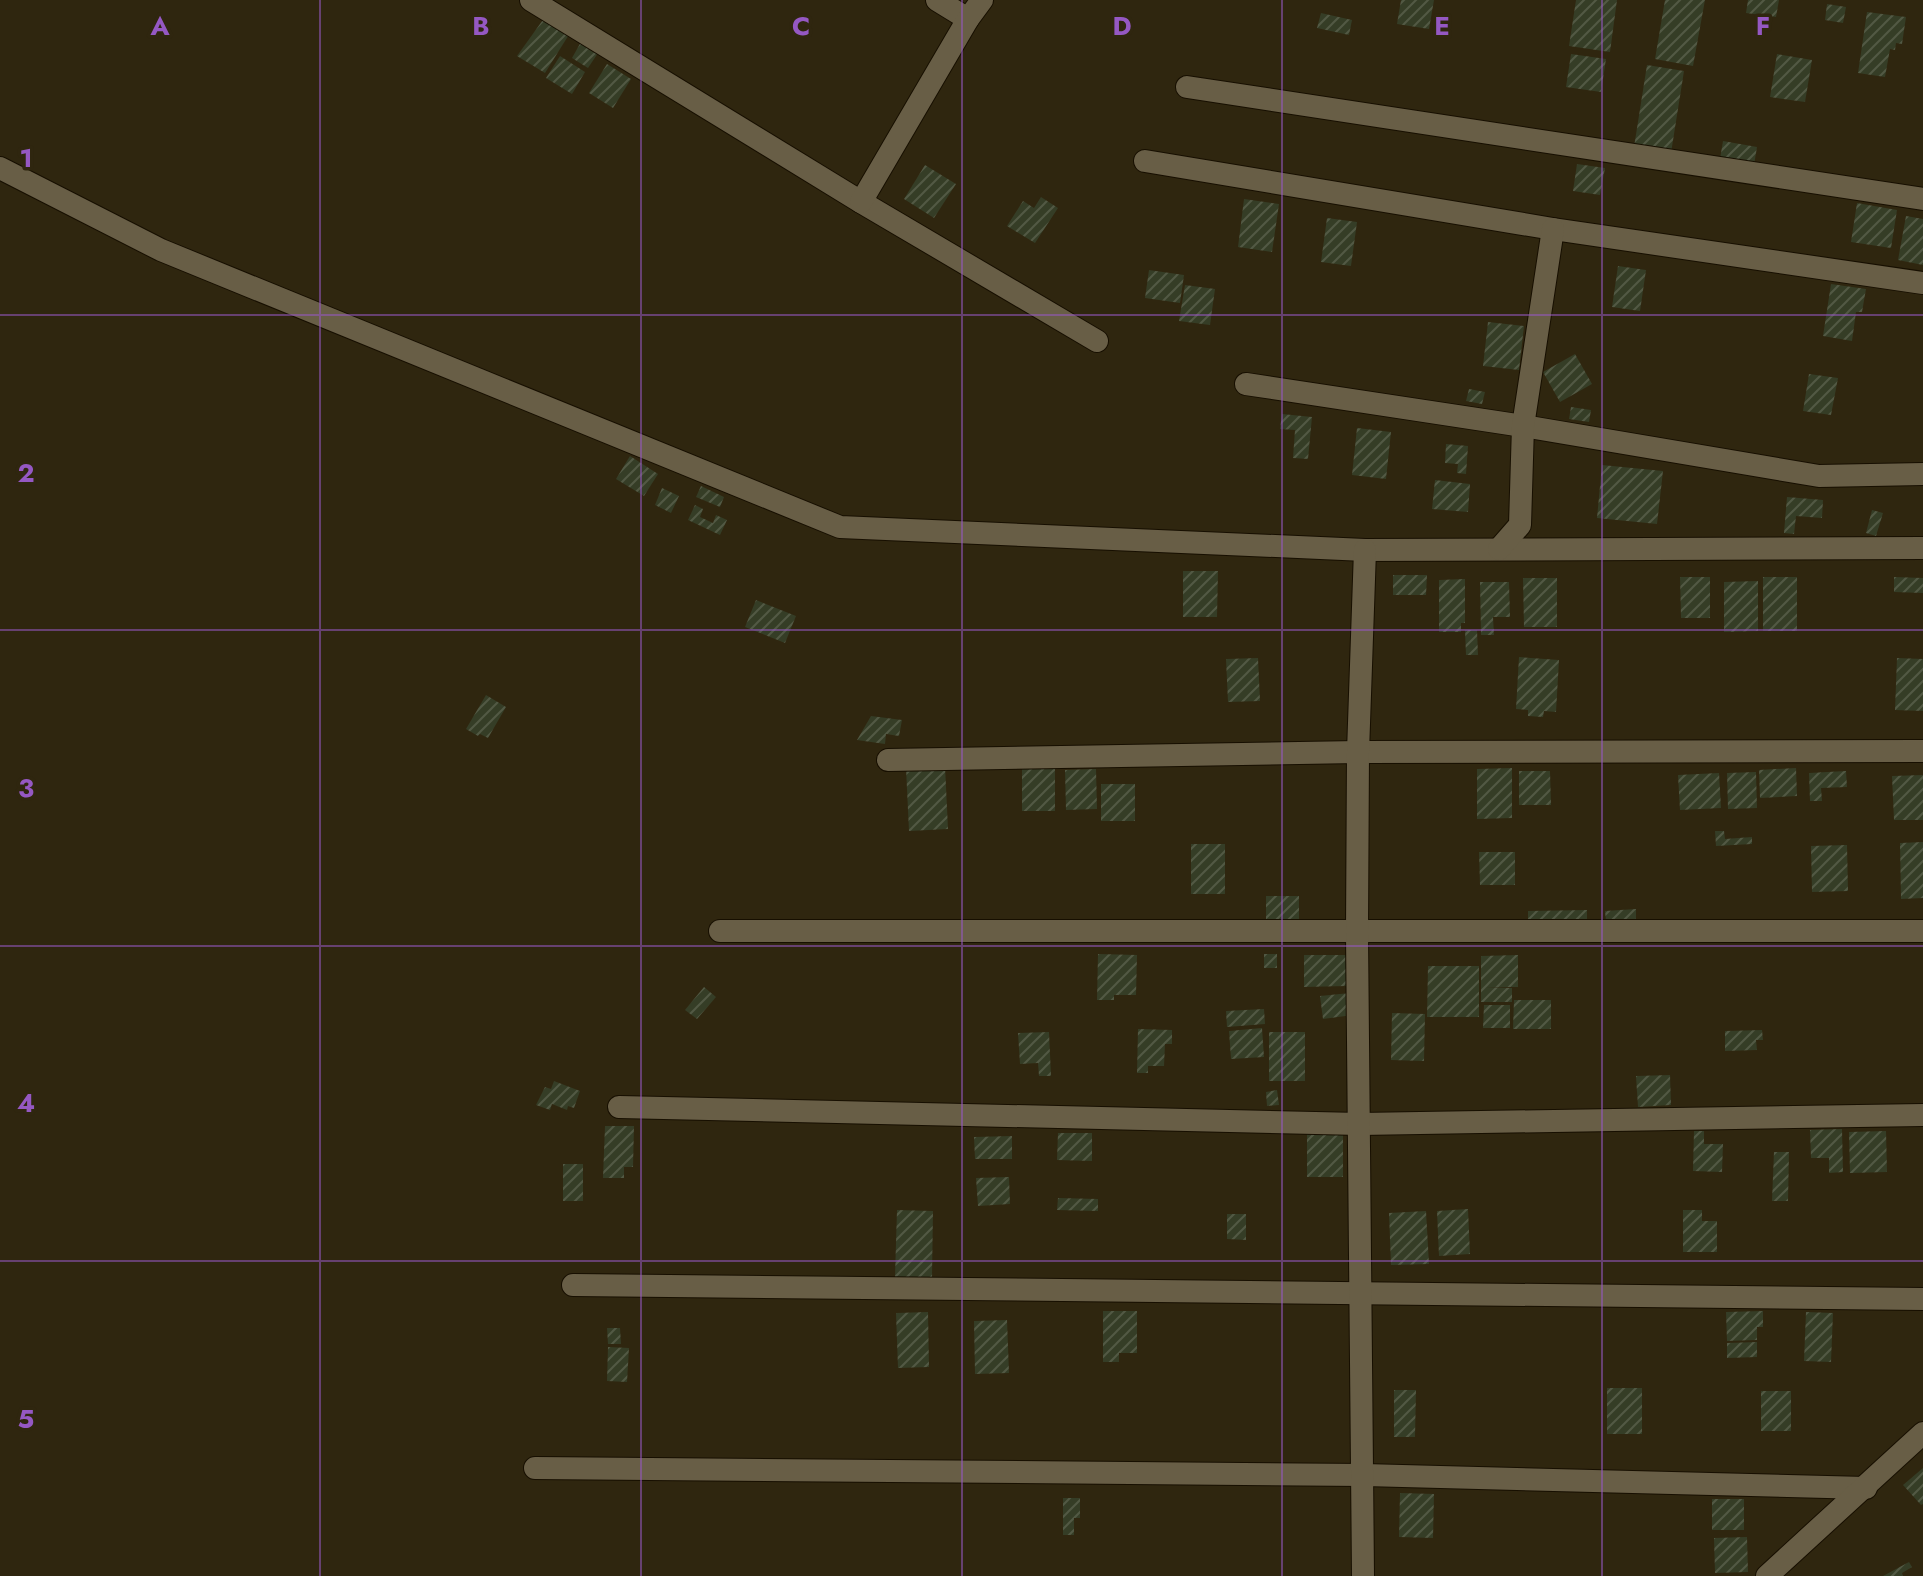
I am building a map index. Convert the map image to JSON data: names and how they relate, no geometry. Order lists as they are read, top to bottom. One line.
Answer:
{"grid":{"columns":["A","B","C","D","E","F"],"rows":["1","2","3","4","5"]}}
